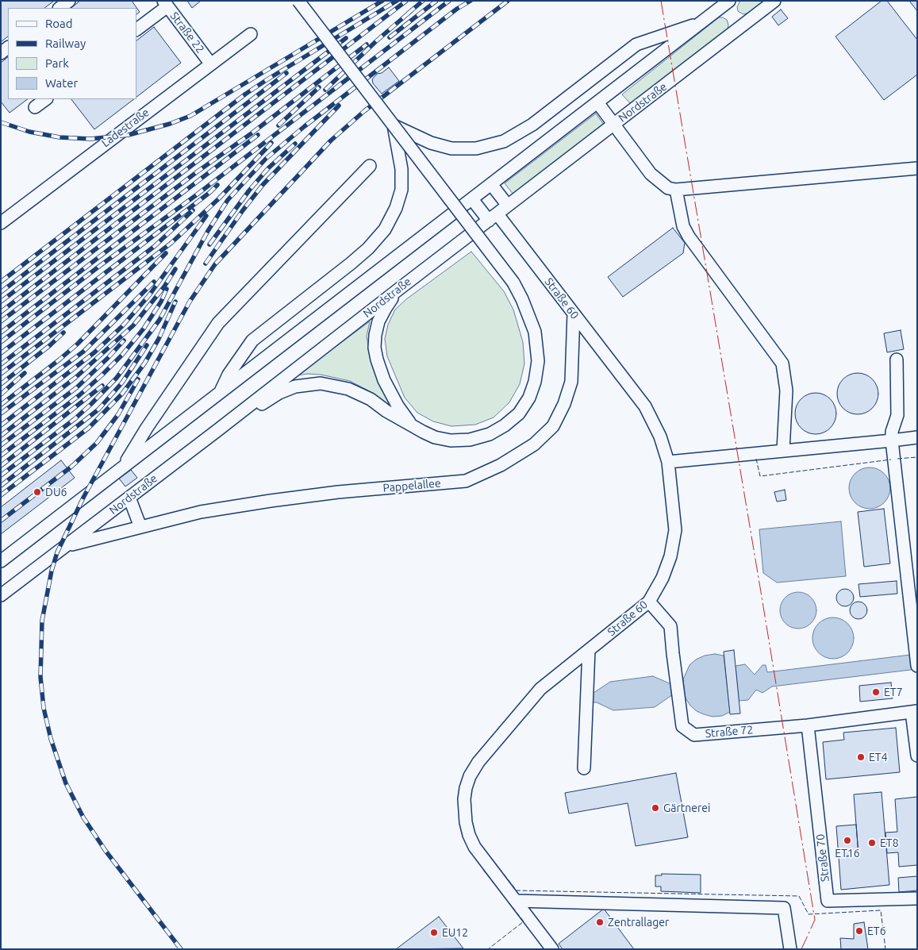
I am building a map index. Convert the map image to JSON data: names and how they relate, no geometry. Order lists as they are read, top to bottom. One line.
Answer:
{"streets":{"street":["Straße 22","Nordstraße","Ladestraße","Straße 60","Pappelallee","Straße 72","Straße 70"]},"crossings":[["Straße 22","Ladestraße"],["Nordstraße","Straße 60"],["Nordstraße","Pappelallee"],["Straße 60","Pappelallee"],["Straße 60","Straße 72"],["Straße 72","Straße 70"]],"places":["DU6","ET7","ET4","Gärtnerei","ET16","ET8","Zentrallager","ET6","EU12"],"legend":["Road","Railway","Park","Water"]}
